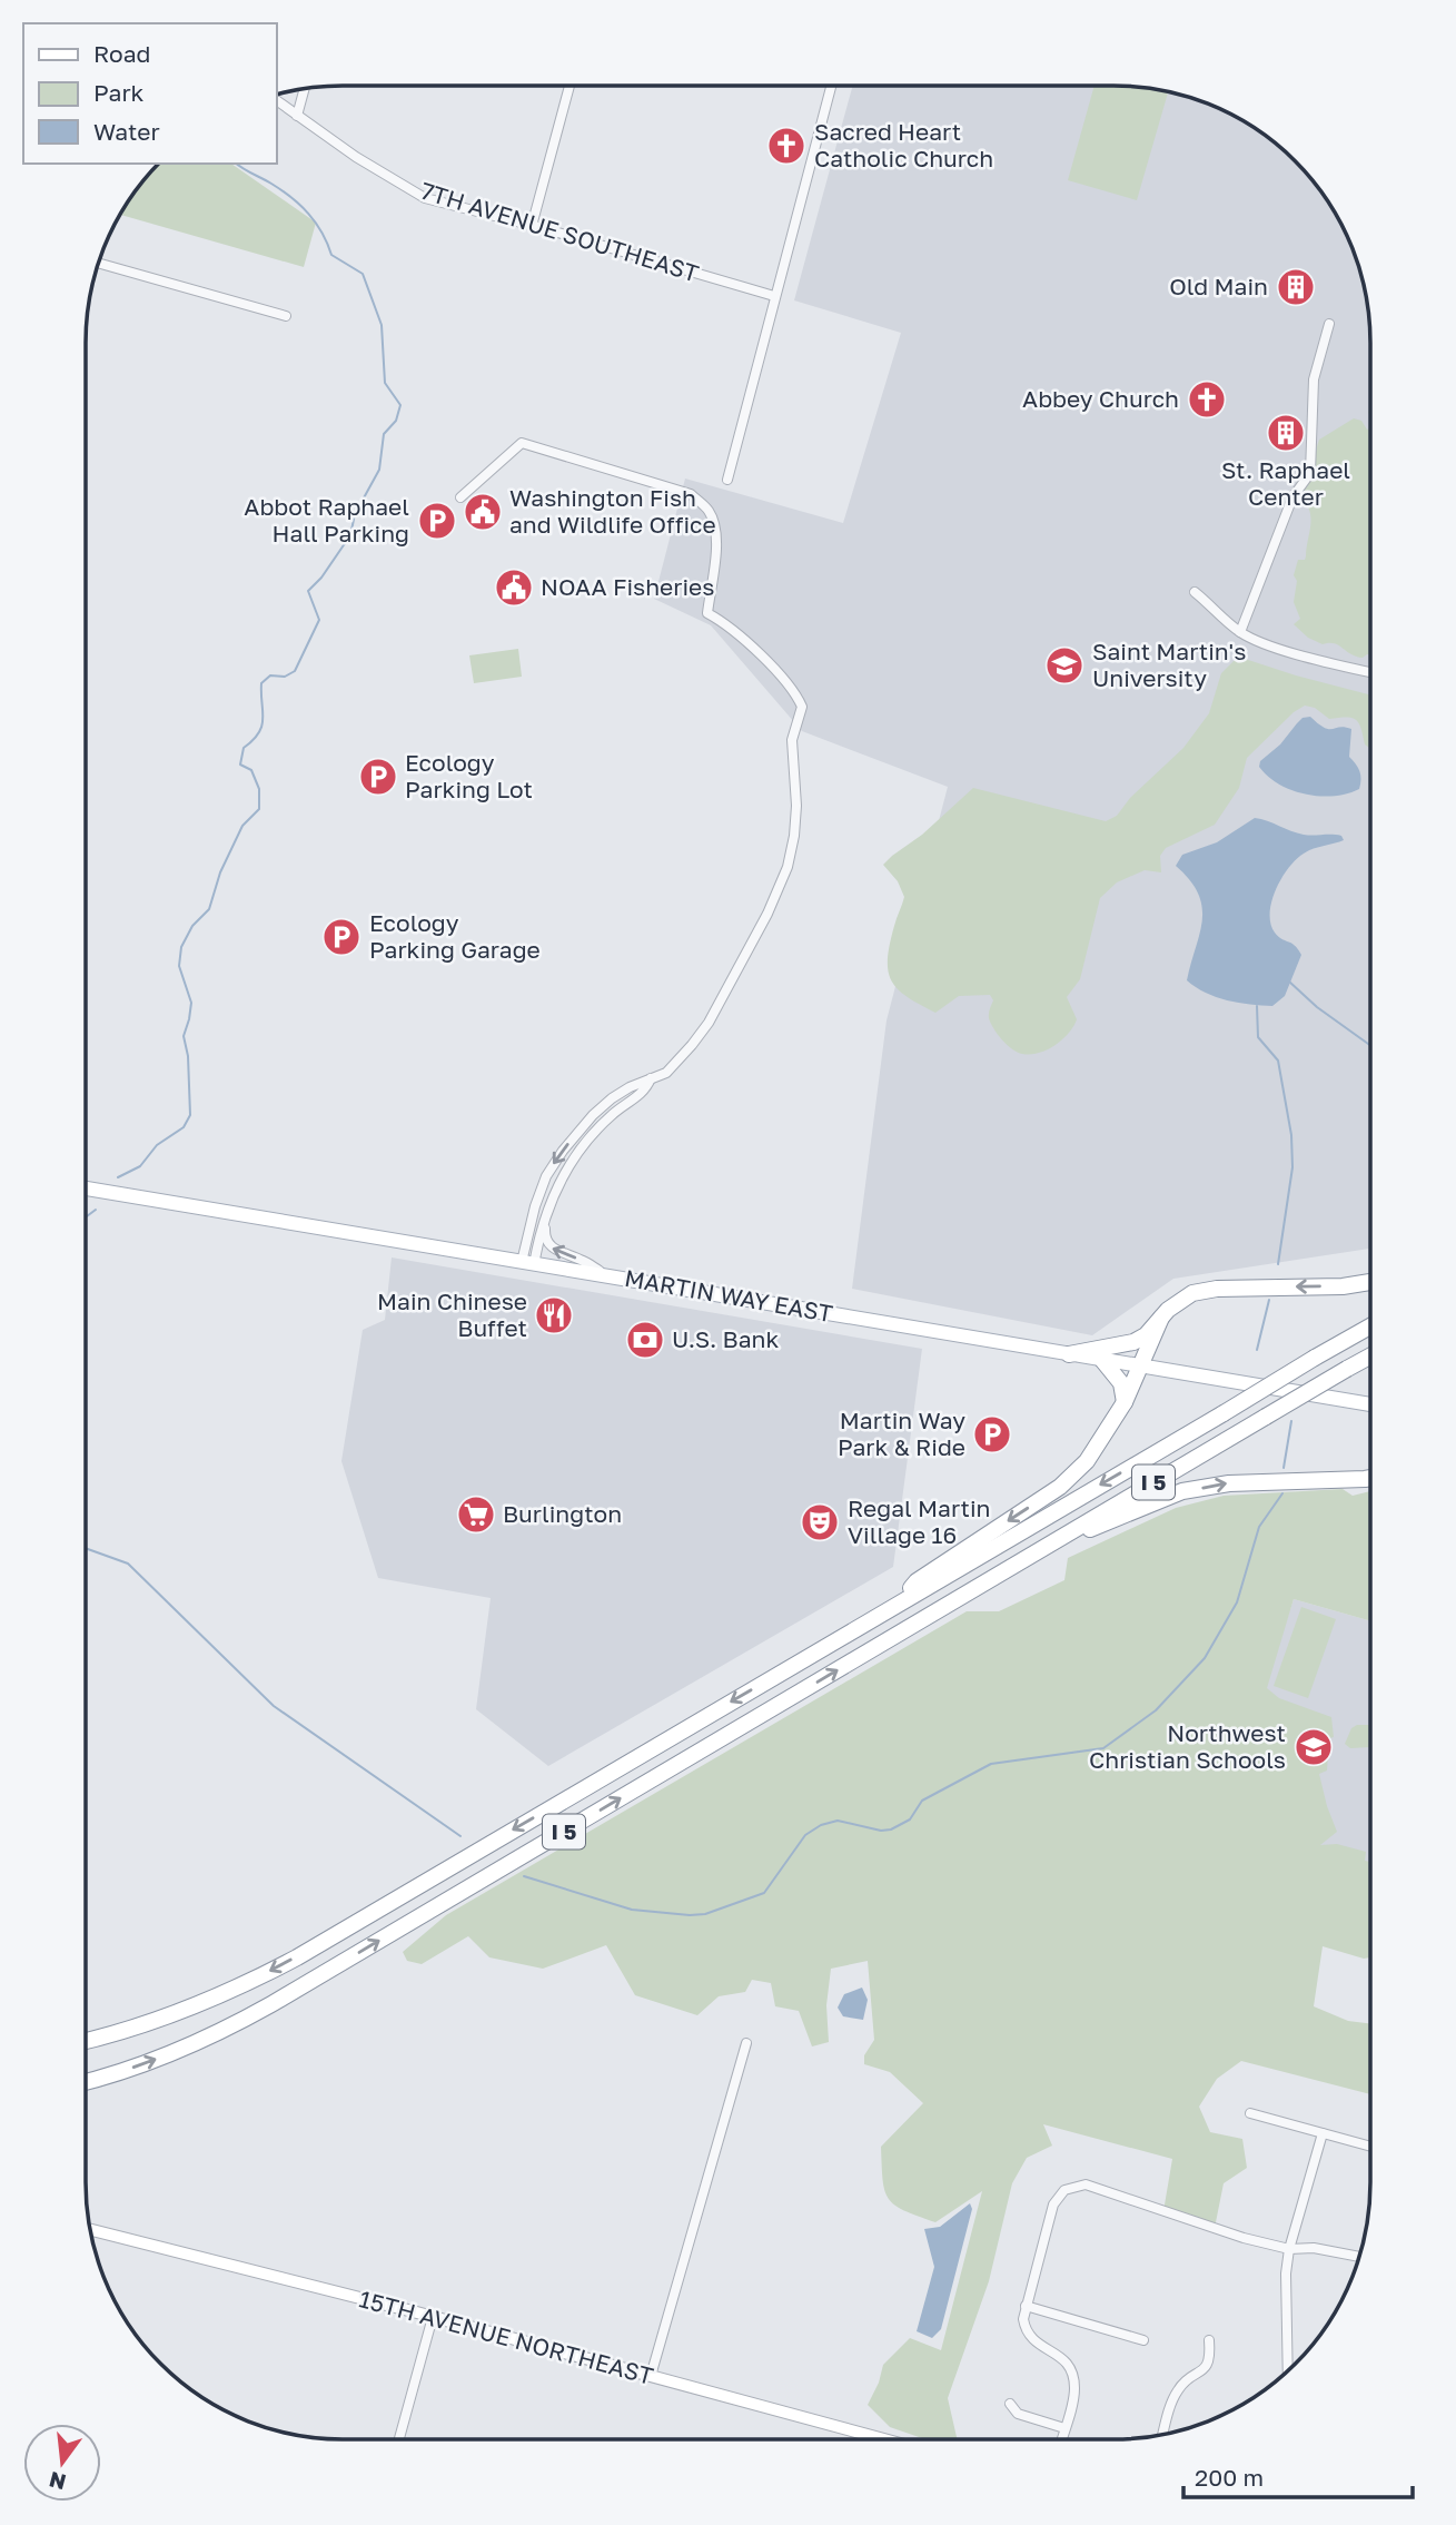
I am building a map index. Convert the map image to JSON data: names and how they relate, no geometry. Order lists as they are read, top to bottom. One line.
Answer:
{"streets":{"highway":["I 5"],"main road":["MARTIN WAY EAST"],"street":["7TH AVENUE SOUTHEAST","15TH AVENUE NORTHEAST"]},"places":{"church":["Sacred Heart Catholic Church","Abbey Church"],"building":["Old Main","St. Raphael Center"],"public building":["Washington Fish and Wildlife Office","NOAA Fisheries"],"parking":["Abbot Raphael Hall Parking","Ecology Parking Lot","Ecology Parking Garage","Martin Way Park & Ride"],"school or university":["Saint Martin's University","Northwest Christian Schools"],"restaurant":["Main Chinese Buffet"],"bank":["U.S. Bank"],"supermarket":["Burlington"],"theatre":["Regal Martin Village 16"]},"legend":["Road","Park","Water"],"scale_bar":"200 m","north":"bottom"}
